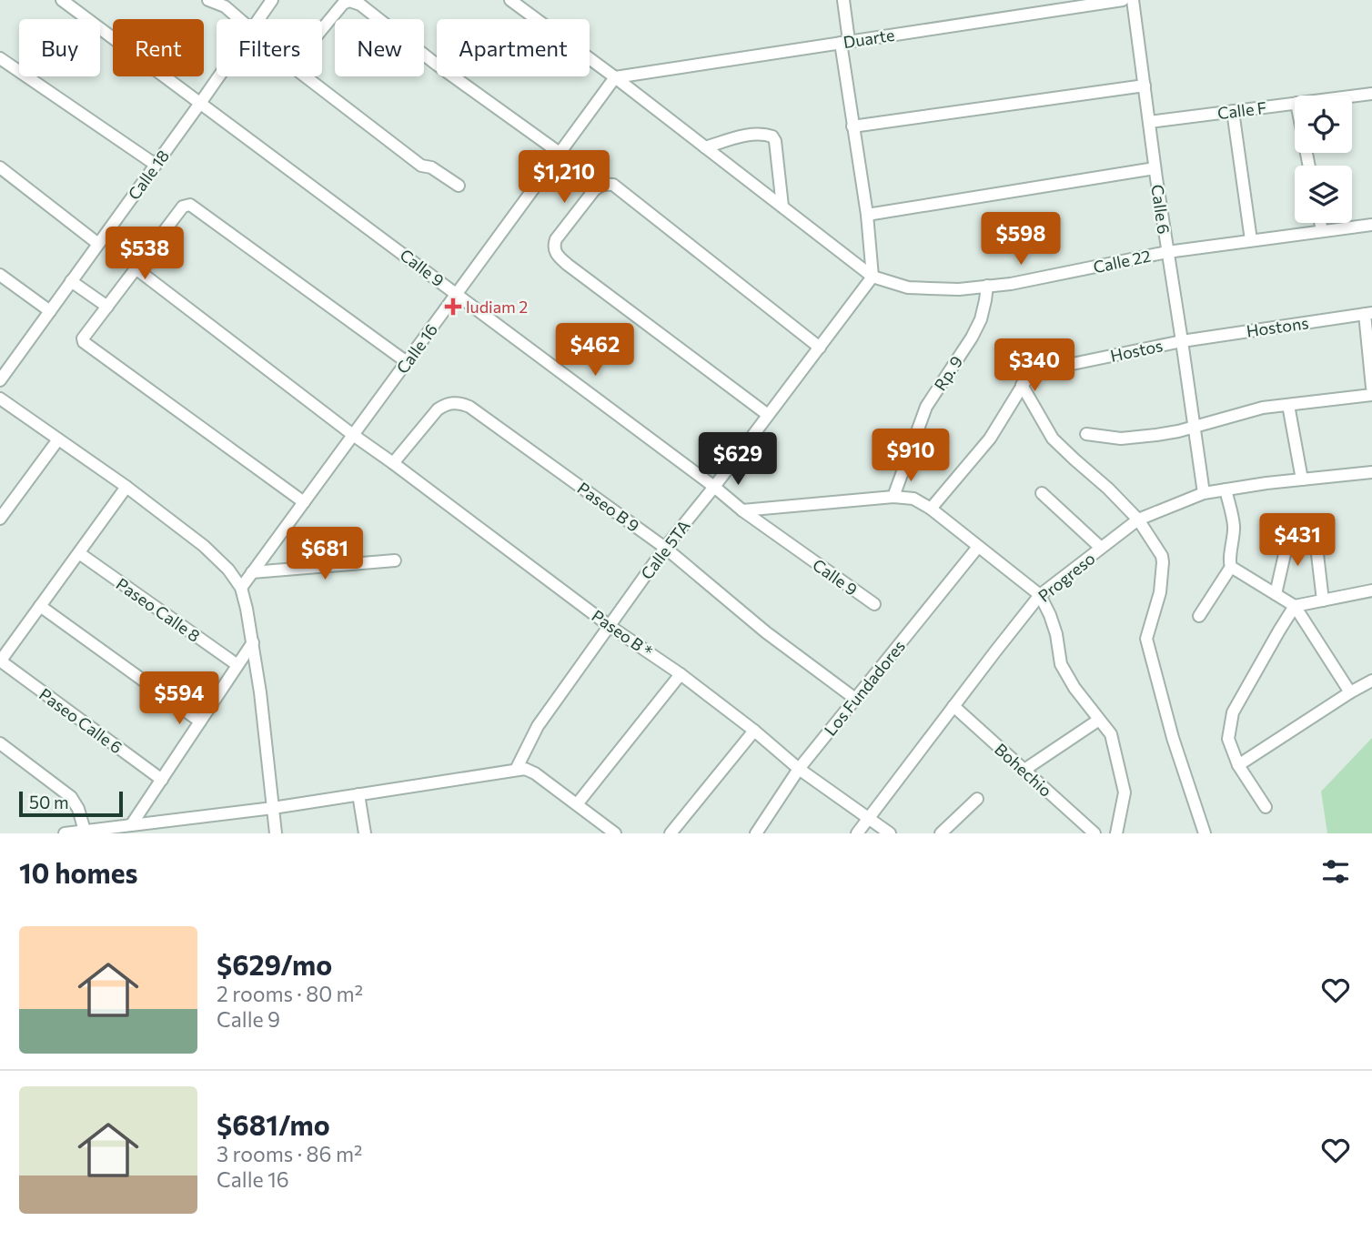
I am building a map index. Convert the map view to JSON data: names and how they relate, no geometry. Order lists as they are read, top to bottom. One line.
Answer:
{"streets":{"street":["Duarte","Calle F","Calle 18","Calle 6","Calle 22","Calle 9","Hostons","Calle 16","Hostos","Rp. 9","Paseo B 9","Calle 5TA","Progreso","Paseo Calle 8","Paseo B *","Los Fundadores","Paseo Calle 6","Bohechio"]},"crossings":[["Duarte","Calle 16"],["Calle F","Calle 6"],["Calle 18","Calle 9"],["Calle 6","Calle 22"],["Calle 6","Hostons"],["Calle 6","Hostos"],["Calle 6","Progreso"],["Calle 22","Rp. 9"],["Calle 22","Calle 5TA"],["Calle 9","Calle 16"],["Calle 9","Calle 5TA"],["Hostons","Hostos"],["Calle 16","Paseo B *"],["Paseo B 9","Calle 5TA"],["Paseo B 9","Paseo B *"],["Paseo B 9","Los Fundadores"],["Calle 5TA","Paseo B *"],["Progreso","Paseo B *"],["Progreso","Bohechio"],["Paseo B *","Los Fundadores"]],"places":{"health":["ludiam 2"]},"scale_bar":"50 m","page":{"chip":["Buy","Rent","Filters","New","Apartment"],"price":["$1,210","$598","$538","$462","$340","$910","$629","$431","$681","$594"],"scale":"50 m","heading":"10 homes","list":[{"name":"$629/mo","note":"2 rooms · 80 m² · Calle 9"},{"name":"$681/mo","note":"3 rooms · 86 m² · Calle 16"}]}}
